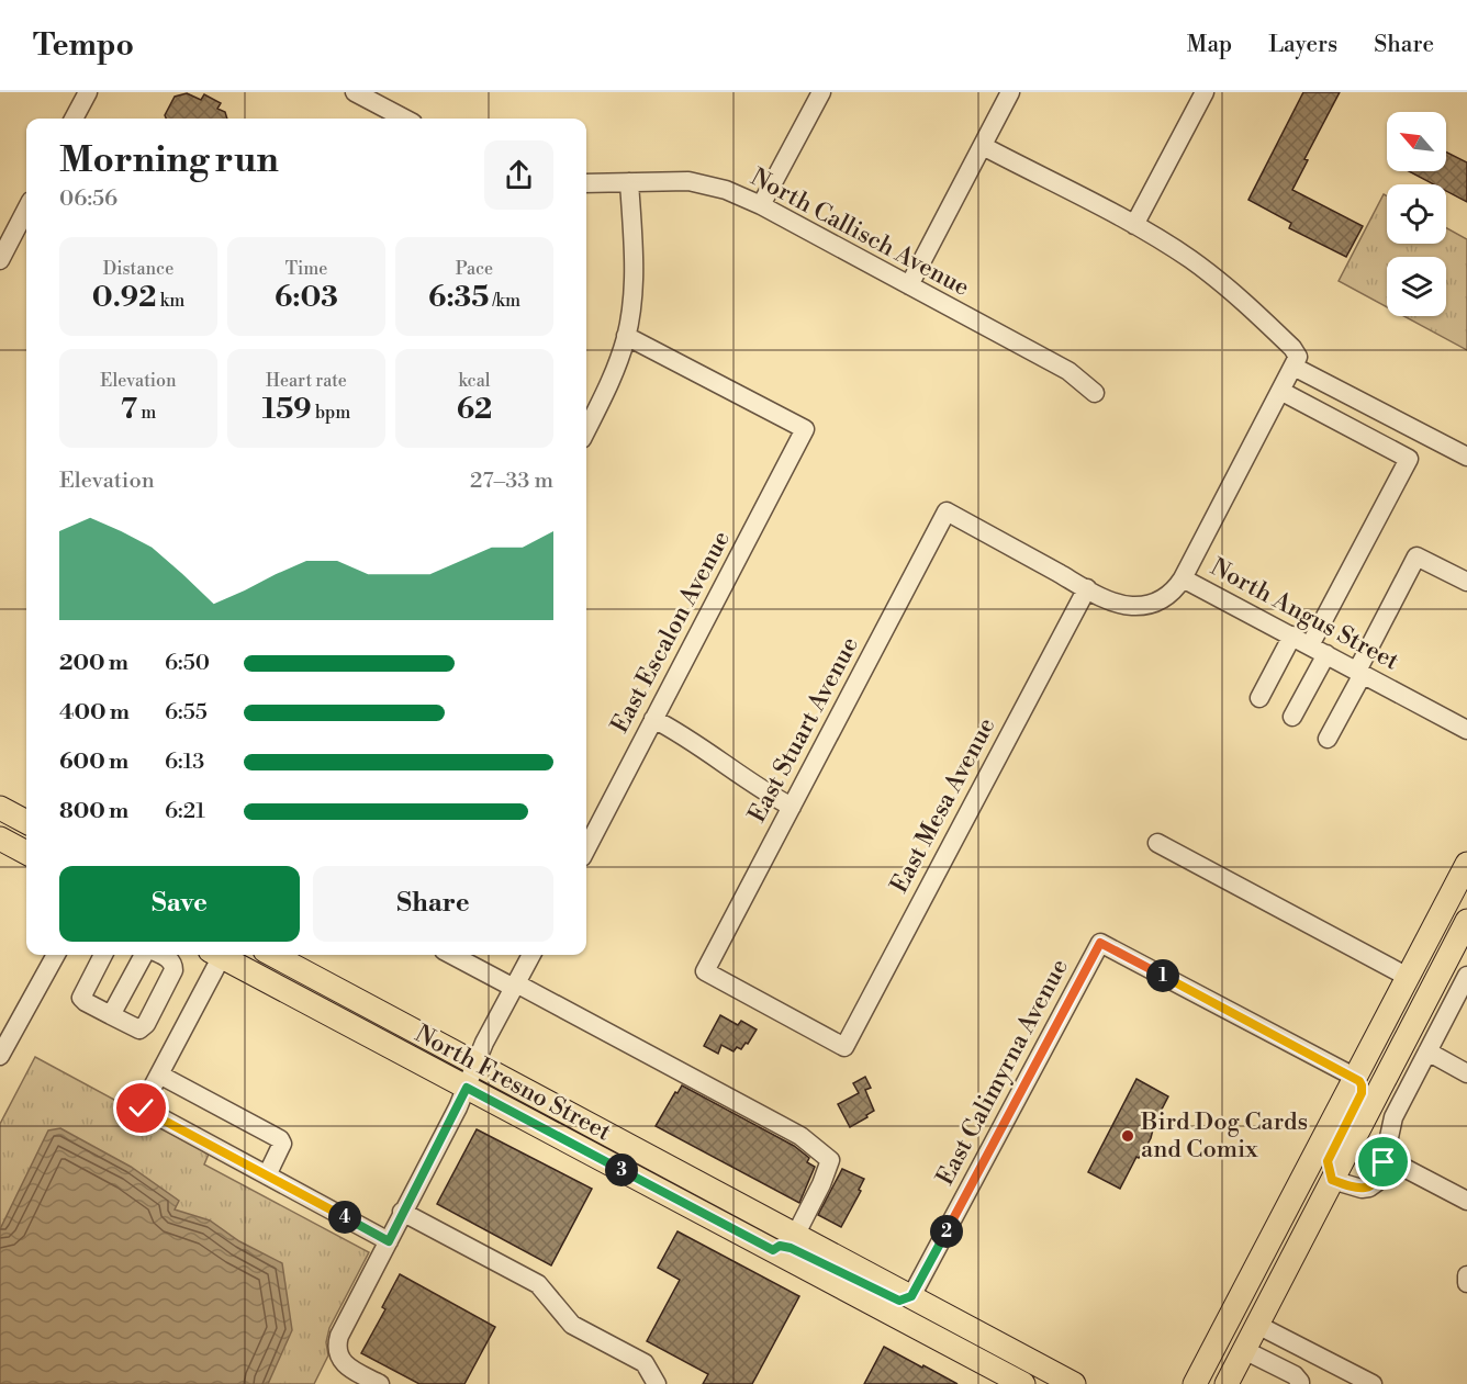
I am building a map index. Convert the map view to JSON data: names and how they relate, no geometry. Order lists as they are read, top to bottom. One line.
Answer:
{"streets":{"main road":["North Fresno Street"],"street":["North Callisch Avenue","North Angus Street","East Escalon Avenue","East Stuart Avenue","East Mesa Avenue","East Calimyrna Avenue"]},"crossings":[["North Angus Street","East Stuart Avenue"],["North Angus Street","East Mesa Avenue"],["East Stuart Avenue","East Mesa Avenue"],["East Calimyrna Avenue","North Fresno Street"]],"places":["Bird Dog Cards and Comix"],"north":"top left","page":{"header":"Tempo","nav":["Map","Layers","Share"],"heading":["Morning run","06:56"],"stats":[["Distance","0.92 km"],["Time","6:03"],["Pace","6:35 /km"],["Elevation","7 m"],["Heart rate","159 bpm"],["kcal","62"]],"chart":["Elevation","27–33 m"],"list":[{"name":"200 m","note":"6:50"},{"name":"400 m","note":"6:55"},{"name":"600 m","note":"6:13"},{"name":"800 m","note":"6:21"}],"buttons":["Save","Share"],"pins":["1","3","4","2"]}}
